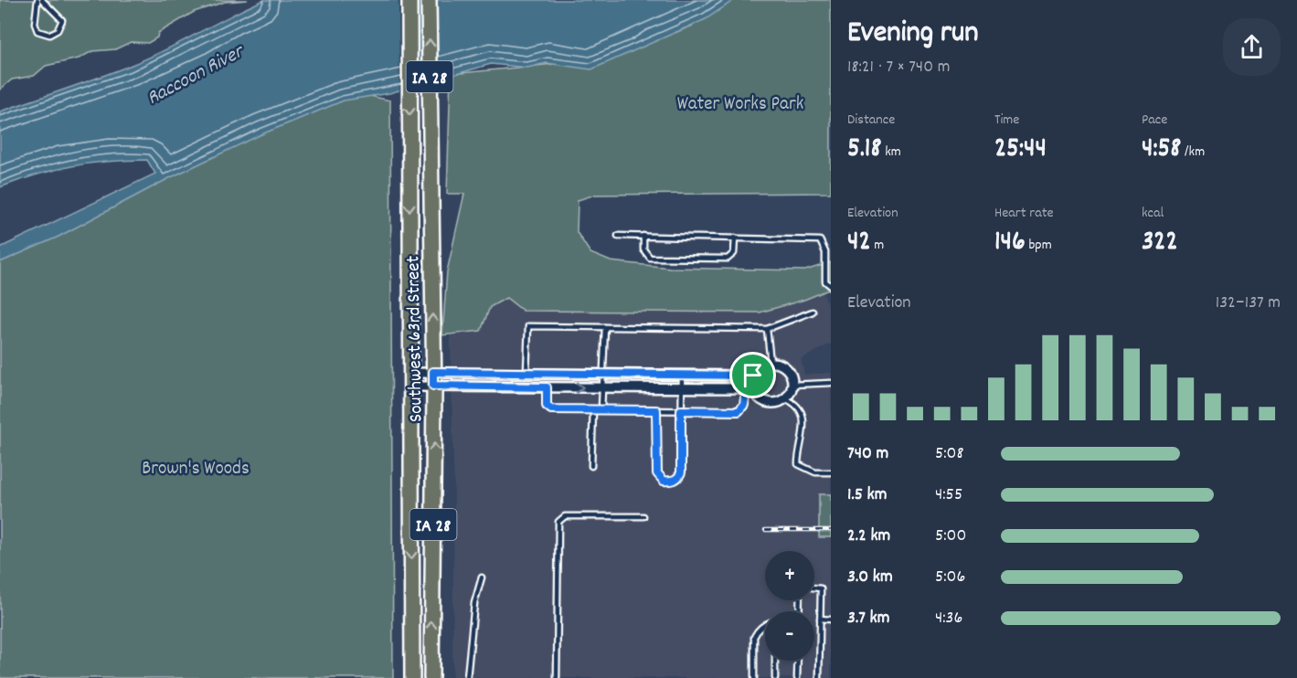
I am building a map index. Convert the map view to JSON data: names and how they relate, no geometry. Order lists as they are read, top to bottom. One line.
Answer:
{"streets":{"main road":["IA 28","Southwest 63rd Street"]},"water":["Raccoon River"],"parks":["Water Works Park","Brown's Woods"],"page":{"heading":["Evening run","18:21 · 7 × 740 m"],"stats":[["Distance","5.18 km"],["Time","25:44"],["Pace","4:58 /km"],["Elevation","42 m"],["Heart rate","146 bpm"],["kcal","322"]],"chart":["Elevation","132–137 m"],"list":[{"name":"740 m","note":"5:08"},{"name":"1.5 km","note":"4:55"},{"name":"2.2 km","note":"5:00"},{"name":"3.0 km","note":"5:06"},{"name":"3.7 km","note":"4:36"}],"map_buttons":["+","−"]}}
